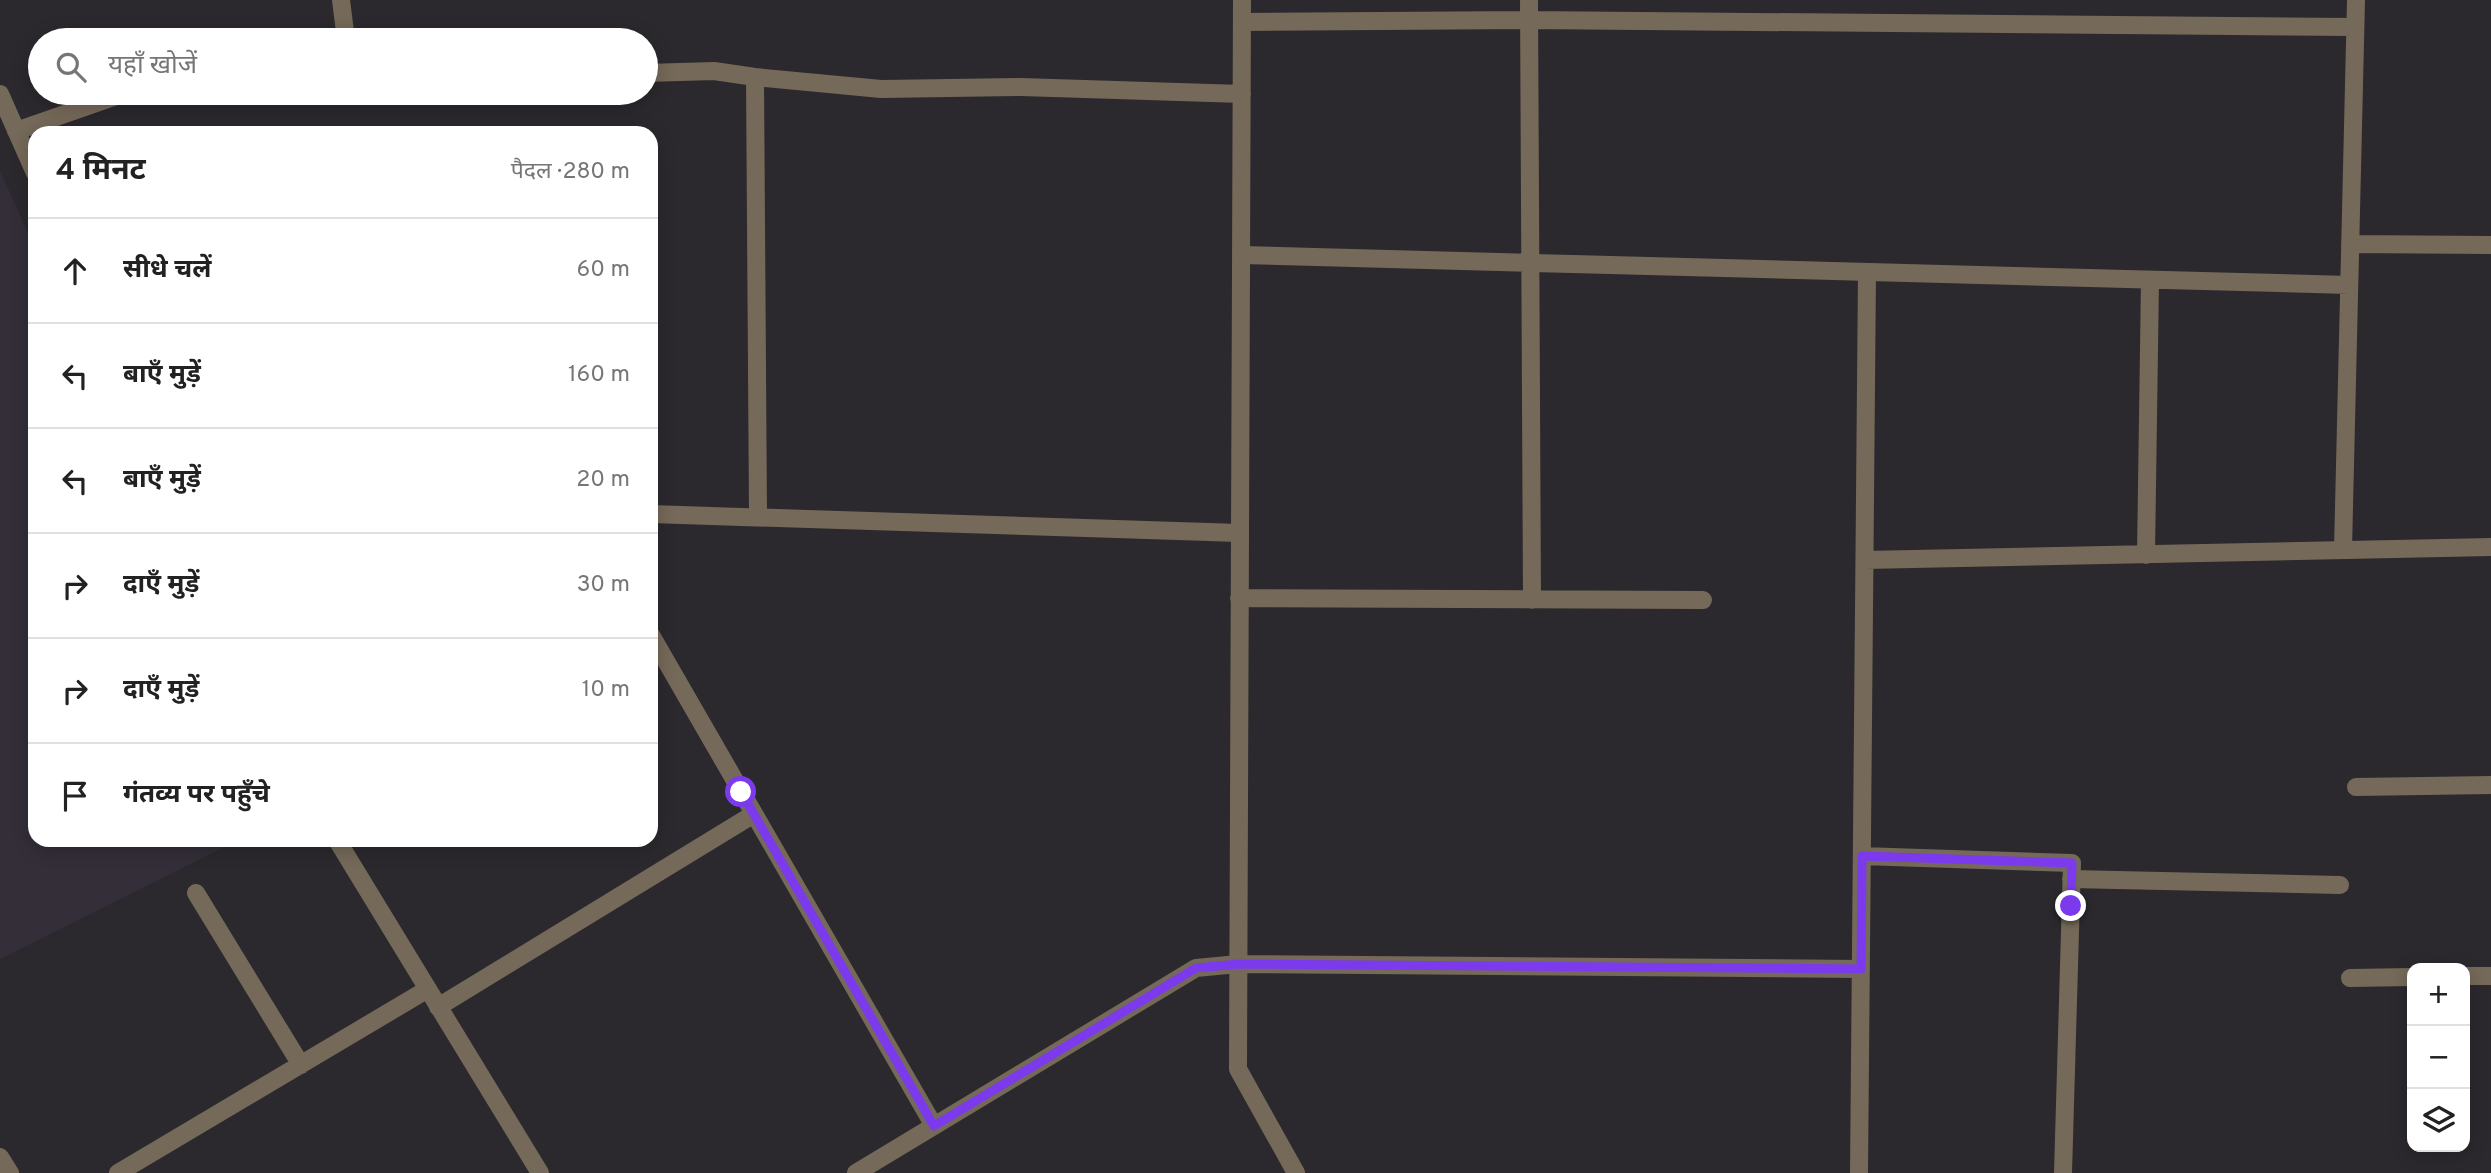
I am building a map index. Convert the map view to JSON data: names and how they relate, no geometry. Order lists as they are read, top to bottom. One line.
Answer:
{"page":{"search":"यहाँ खोजें","heading":["4 मिनट","पैदल · 280 m"],"list":[["सीधे चलें","60 m"],["बाएँ मुड़ें","160 m"],["बाएँ मुड़ें","20 m"],["दाएँ मुड़ें","30 m"],["दाएँ मुड़ें","10 m"],"गंतव्य पर पहुँचे"],"map_buttons":["+","−"]}}
